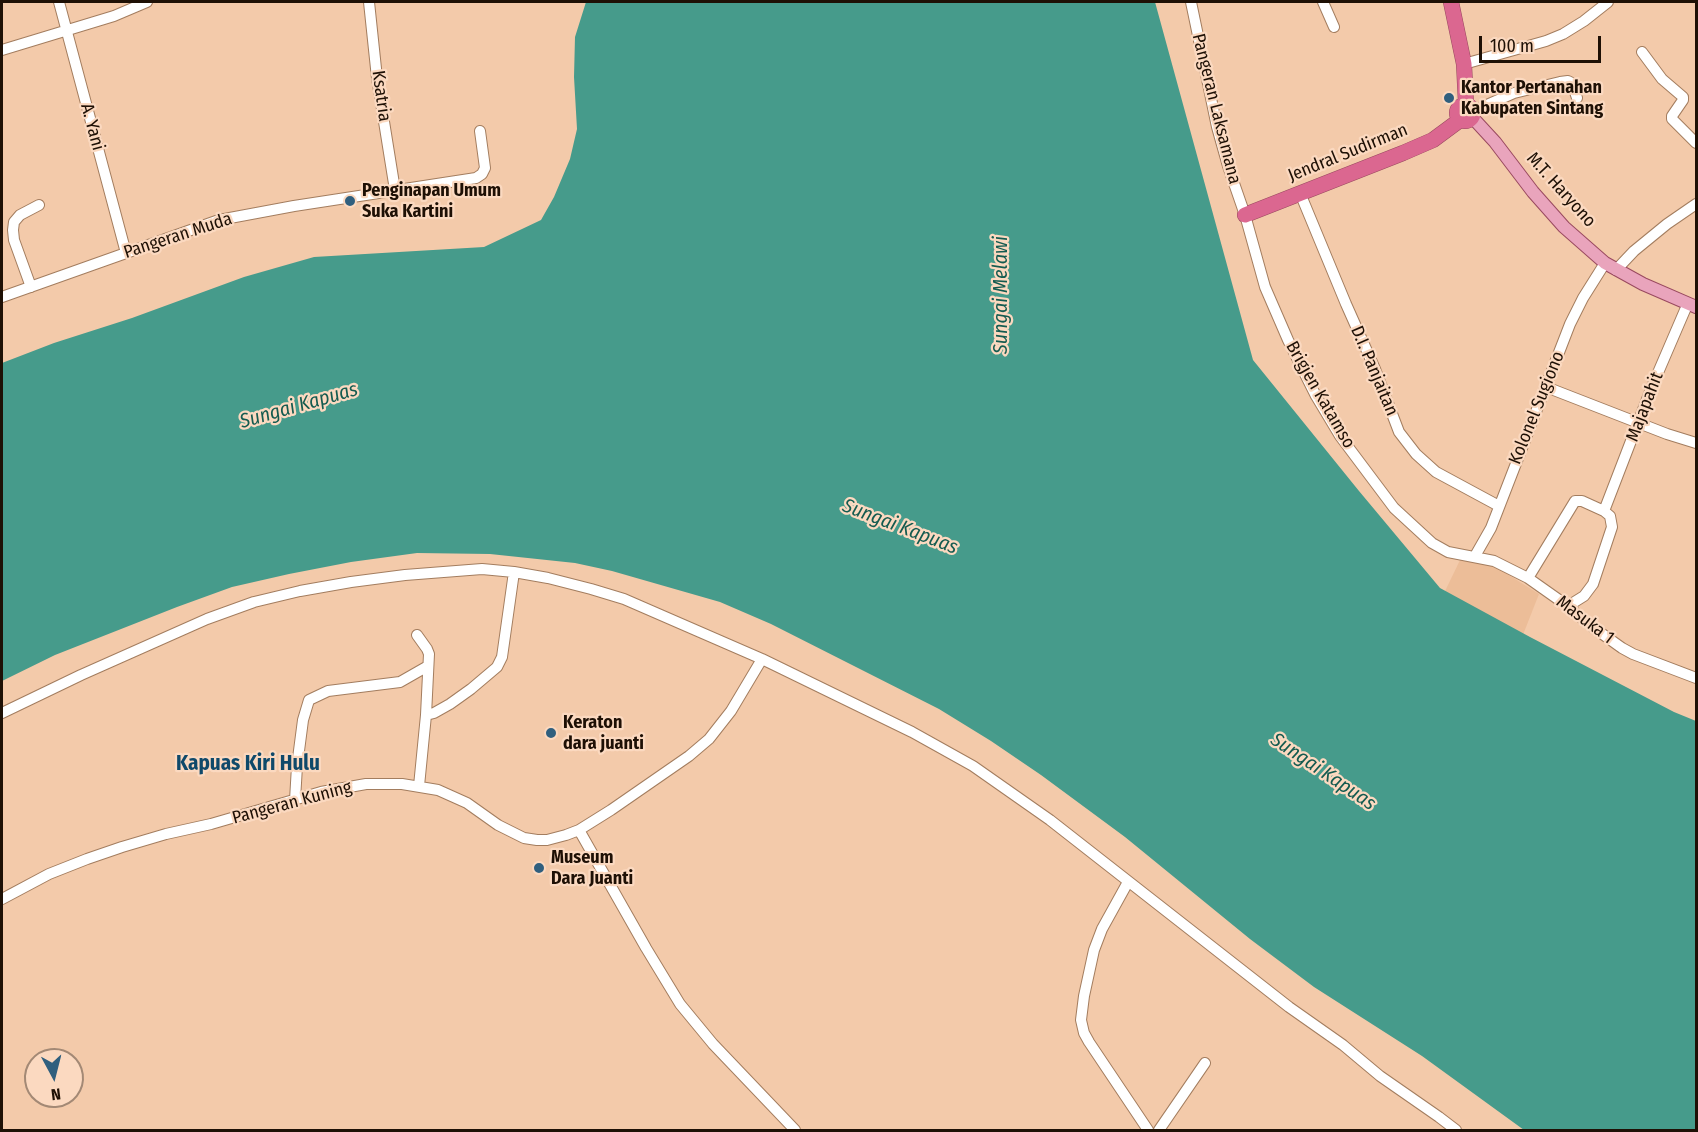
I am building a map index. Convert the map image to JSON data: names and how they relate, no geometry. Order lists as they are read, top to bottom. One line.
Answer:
{"streets":{"highway":["Jendral Sudirman"],"main road":["M.T. Haryono"],"street":["Ksatria","Pangeran Laksamana","A. Yani","Pangeran Muda","D.I. Panjaitan","Brigjen Katamso","Majapahit","Kolonel Sugiono","Masuka 1","Pangeran Kuning"]},"crossings":[["Ksatria","Pangeran Muda"],["Pangeran Laksamana","Jendral Sudirman"],["Pangeran Laksamana","Brigjen Katamso"],["A. Yani","Pangeran Muda"],["Jendral Sudirman","M.T. Haryono"],["Jendral Sudirman","D.I. Panjaitan"],["Jendral Sudirman","Brigjen Katamso"],["M.T. Haryono","Majapahit"],["M.T. Haryono","Kolonel Sugiono"],["D.I. Panjaitan","Kolonel Sugiono"],["Brigjen Katamso","Kolonel Sugiono"],["Brigjen Katamso","Masuka 1"],["Kolonel Sugiono","Masuka 1"]],"districts":["Kapuas Kiri Hulu"],"water":["Sungai Melawi","Sungai Kapuas"],"places":["Kantor Pertanahan Kabupaten Sintang","Penginapan Umum Suka Kartini","Keraton dara juanti","Museum Dara Juanti"],"scale_bar":"100 m","north":"bottom"}
